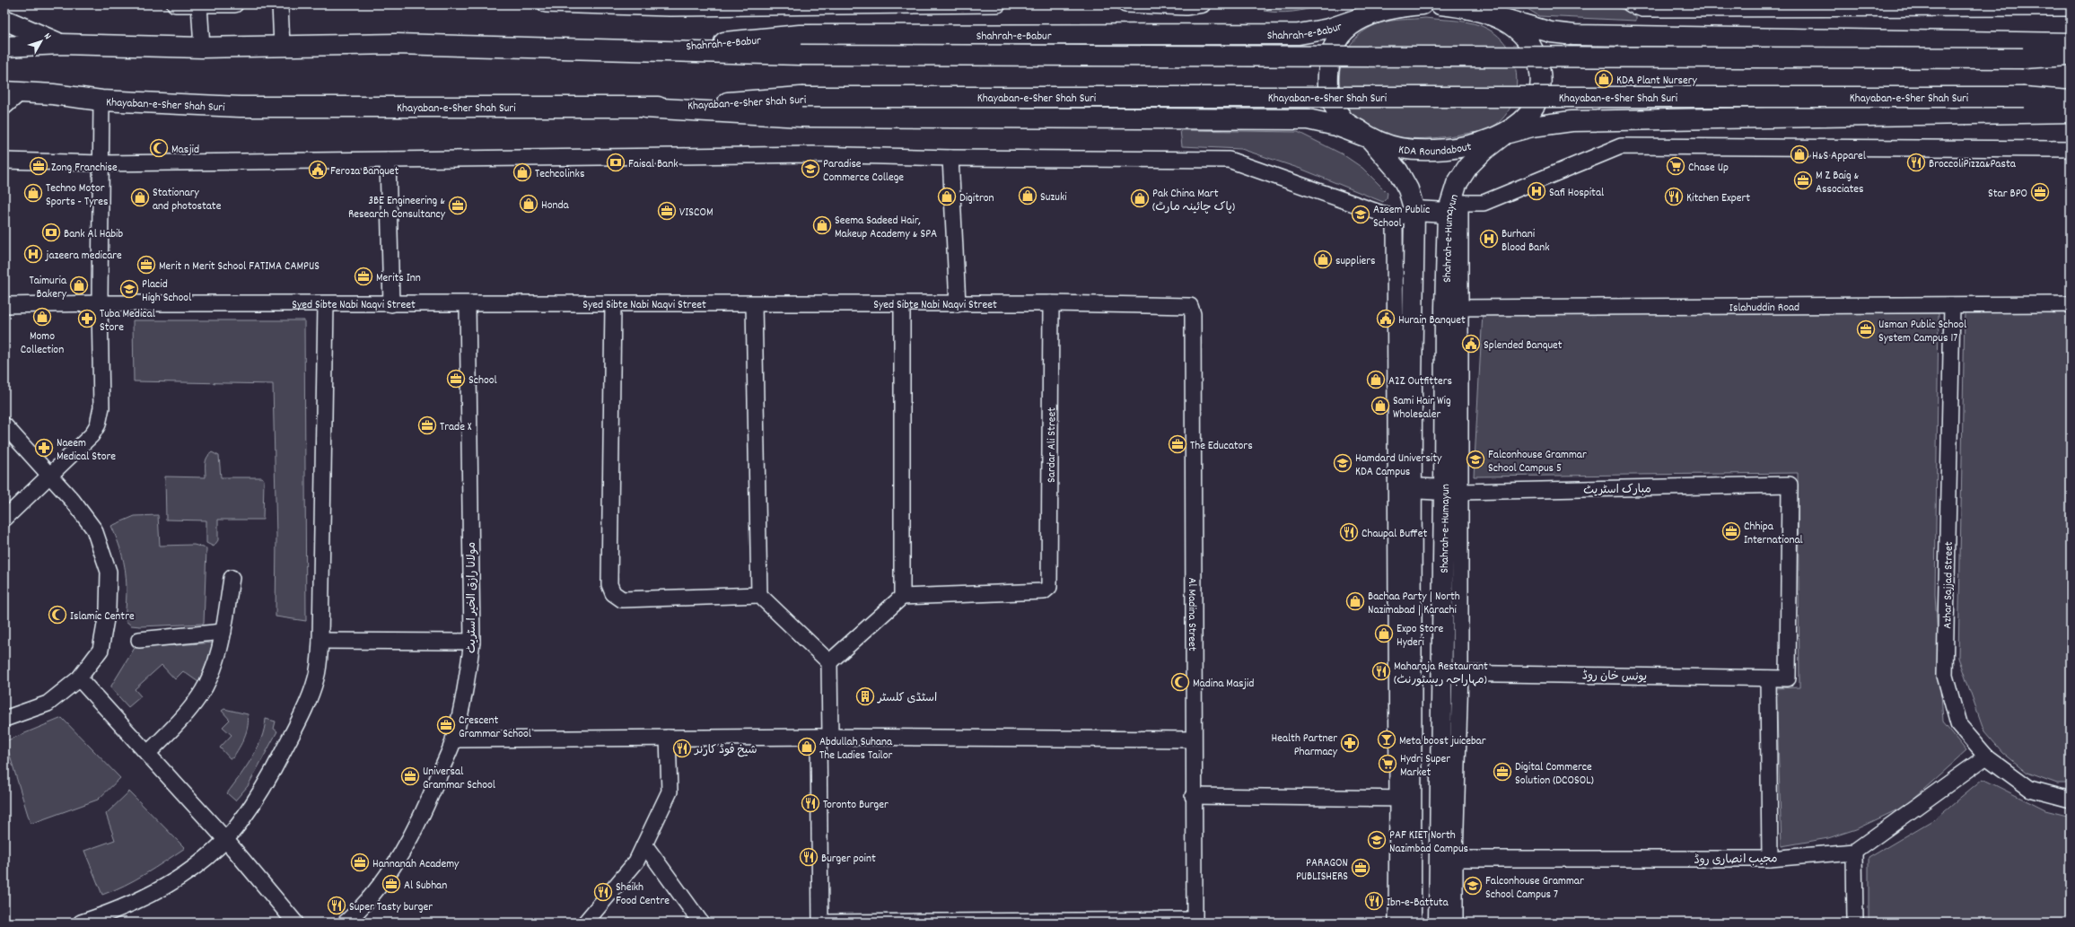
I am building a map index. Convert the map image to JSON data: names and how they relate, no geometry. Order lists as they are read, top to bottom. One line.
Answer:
{"streets":{"main road":["Shahrah-e-Babur","Khayaban-e-Sher Shah Suri","KDA Roundabout","Shahrah-e-Humayun"],"street":["Syed Sibte Nabi Naqvi Street","Islahuddin Road","Sardar Ali Street","مبارک اسٹریٹ","Azhar Sajjad Street","مولانا رازق الخیر اسٹریٹ","Al Madina Street","یونس خان روڈ","مجیب انصاری روڈ"]},"crossings":[["Shahrah-e-Babur","KDA Roundabout"],["KDA Roundabout","Shahrah-e-Humayun"],["Shahrah-e-Humayun","Islahuddin Road"],["Shahrah-e-Humayun","مبارک اسٹریٹ"],["Shahrah-e-Humayun","یونس خان روڈ"],["Shahrah-e-Humayun","مجیب انصاری روڈ"],["Syed Sibte Nabi Naqvi Street","Sardar Ali Street"],["Syed Sibte Nabi Naqvi Street","مولانا رازق الخیر اسٹریٹ"],["Syed Sibte Nabi Naqvi Street","Al Madina Street"],["Islahuddin Road","Azhar Sajjad Street"],["مبارک اسٹریٹ","یونس خان روڈ"]],"places":{"shop":["KDA Plant Nursery","H&S Apparel","Techcolinks","Techno Motor Sports - Tyres","Suzuki","Digitron","Stationary and photostate","Pak China Mart (پاک چائینہ مارٹ)","Honda","Seema Sadeed Hair, Makeup Academy & SPA","suppliers","Taimuria Bakery","Momo Collection","A2Z Outfitters","Sami Hair Wig Wholesaler","Bachaa Party | North Nazimabad | Karachi","Expo Store Hyderi","Abdullah Suhana The Ladies Tailor"],"mosque":["Masjid","Islamic Centre","Madina Masjid"],"bank":["Faisal Bank","Bank Al Habib"],"restaurant":["BroccoliPizza&Pasta","Kitchen Expert","Chaupal Buffet","Maharaja Restaurant (مہاراجہ ریسٹورنٹ)","شیخ فوڈ کارنر","Toronto Burger","Burger point","Sheikh Food Centre","Ibn-e-Battuta","Super Tasty burger"],"office":["Zong Franchise","M Z Baig & Associates","Star BPO","3BE Engineering & Research Consultancy","VISCOM","Merit n Merit School FATIMA CAMPUS","Merits Inn","Usman Public School System Campus 17","School","Trade X","The Educators","Chhipa International","Crescent Grammar School","Digital Commerce Solution (DCOSOL)","Universal Grammar School","Hannanah Academy","PARAGON PUBLISHERS","Al Subhan"],"supermarket":["Chase Up","Hydri Super Market"],"school or university":["Paradise Commerce College","Azeem Public School","Placid High School","Falconhouse Grammar School Campus 5","Hamdard University KDA Campus","PAF KIET North Nazimbad Campus","Falconhouse Grammar School Campus 7"],"public building":["Feroza Banquet","Hurain Banquet","Splended Banquet"],"hospital":["Safi Hospital","Burhani Blood Bank","jazeera medicare"],"pharmacy":["Tuba Medical Store","Naeem Medical Store","Health Partner Pharmacy"],"building":["اسٹڈی کلسٹر"],"bar":["Meta boost juicebar"]},"north":"top right"}
